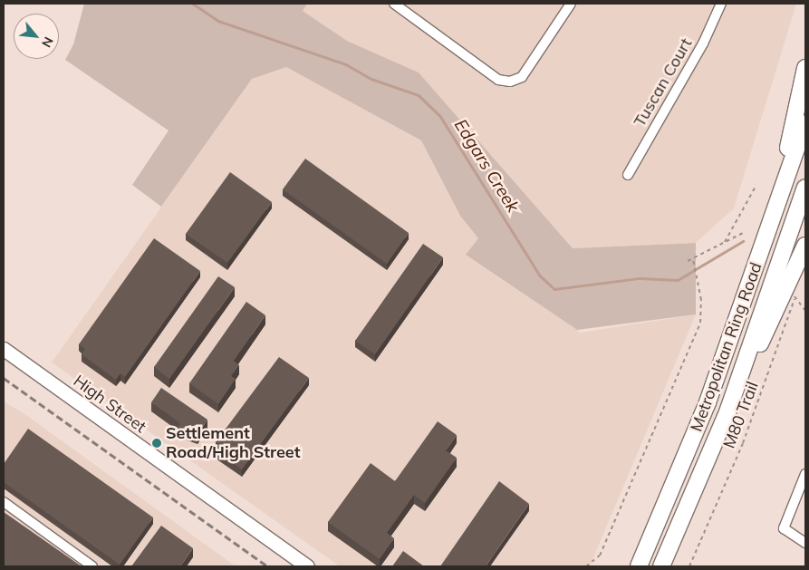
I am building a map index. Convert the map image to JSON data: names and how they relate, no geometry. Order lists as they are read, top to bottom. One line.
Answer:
{"streets":{"highway":["Metropolitan Ring Road"],"main road":["High Street"],"street":["Tuscan Court"],"path":["M80 Trail"]},"water":["Edgars Creek"],"places":["Settlement Road/High Street"],"north":"bottom right"}
